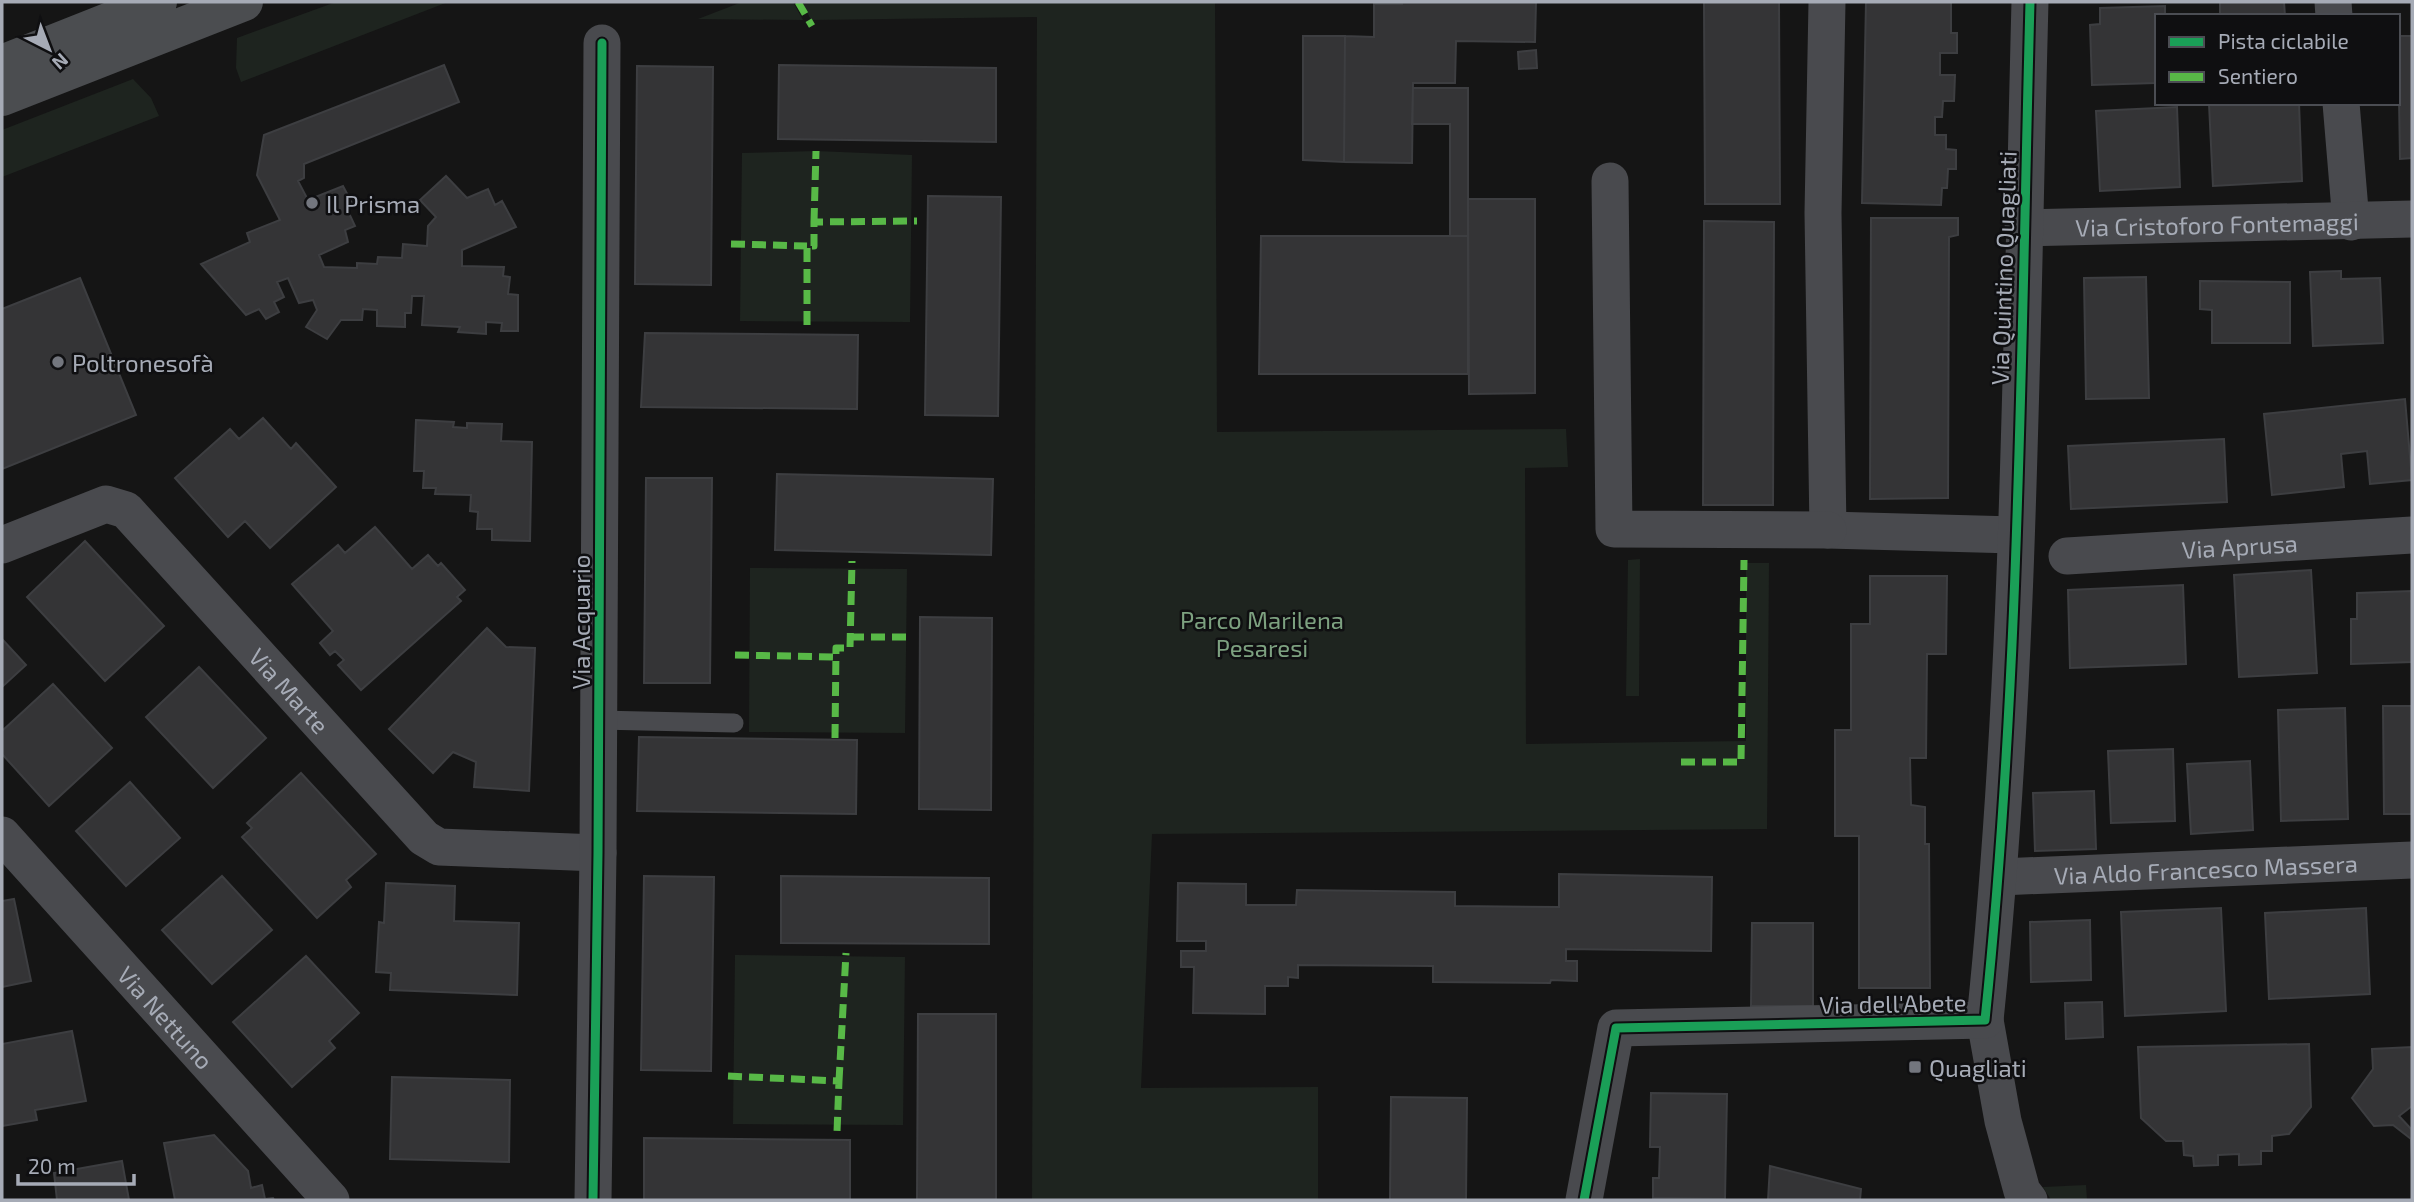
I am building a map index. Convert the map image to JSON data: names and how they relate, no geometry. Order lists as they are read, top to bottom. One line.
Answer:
{"streets":{"street":["Via Cristoforo Fontemaggi","Via Quintino Quagliati","Via Aprusa","Via Acquario","Via Marte","Via Aldo Francesco Massera","Via dell'Abete","Via Nettuno"]},"crossings":[["Via Cristoforo Fontemaggi","Via Quintino Quagliati"],["Via Quintino Quagliati","Via dell'Abete"],["Via Acquario","Via Marte"],["Via Aldo Francesco Massera","Via dell'Abete"]],"parks":["Parco Marilena Pesaresi"],"places":{"other":["Il Prisma","Poltronesofà"],"transit":["Quagliati"]},"legend":["Pista ciclabile","Sentiero"],"scale_bar":"20 m","north":"bottom right"}
